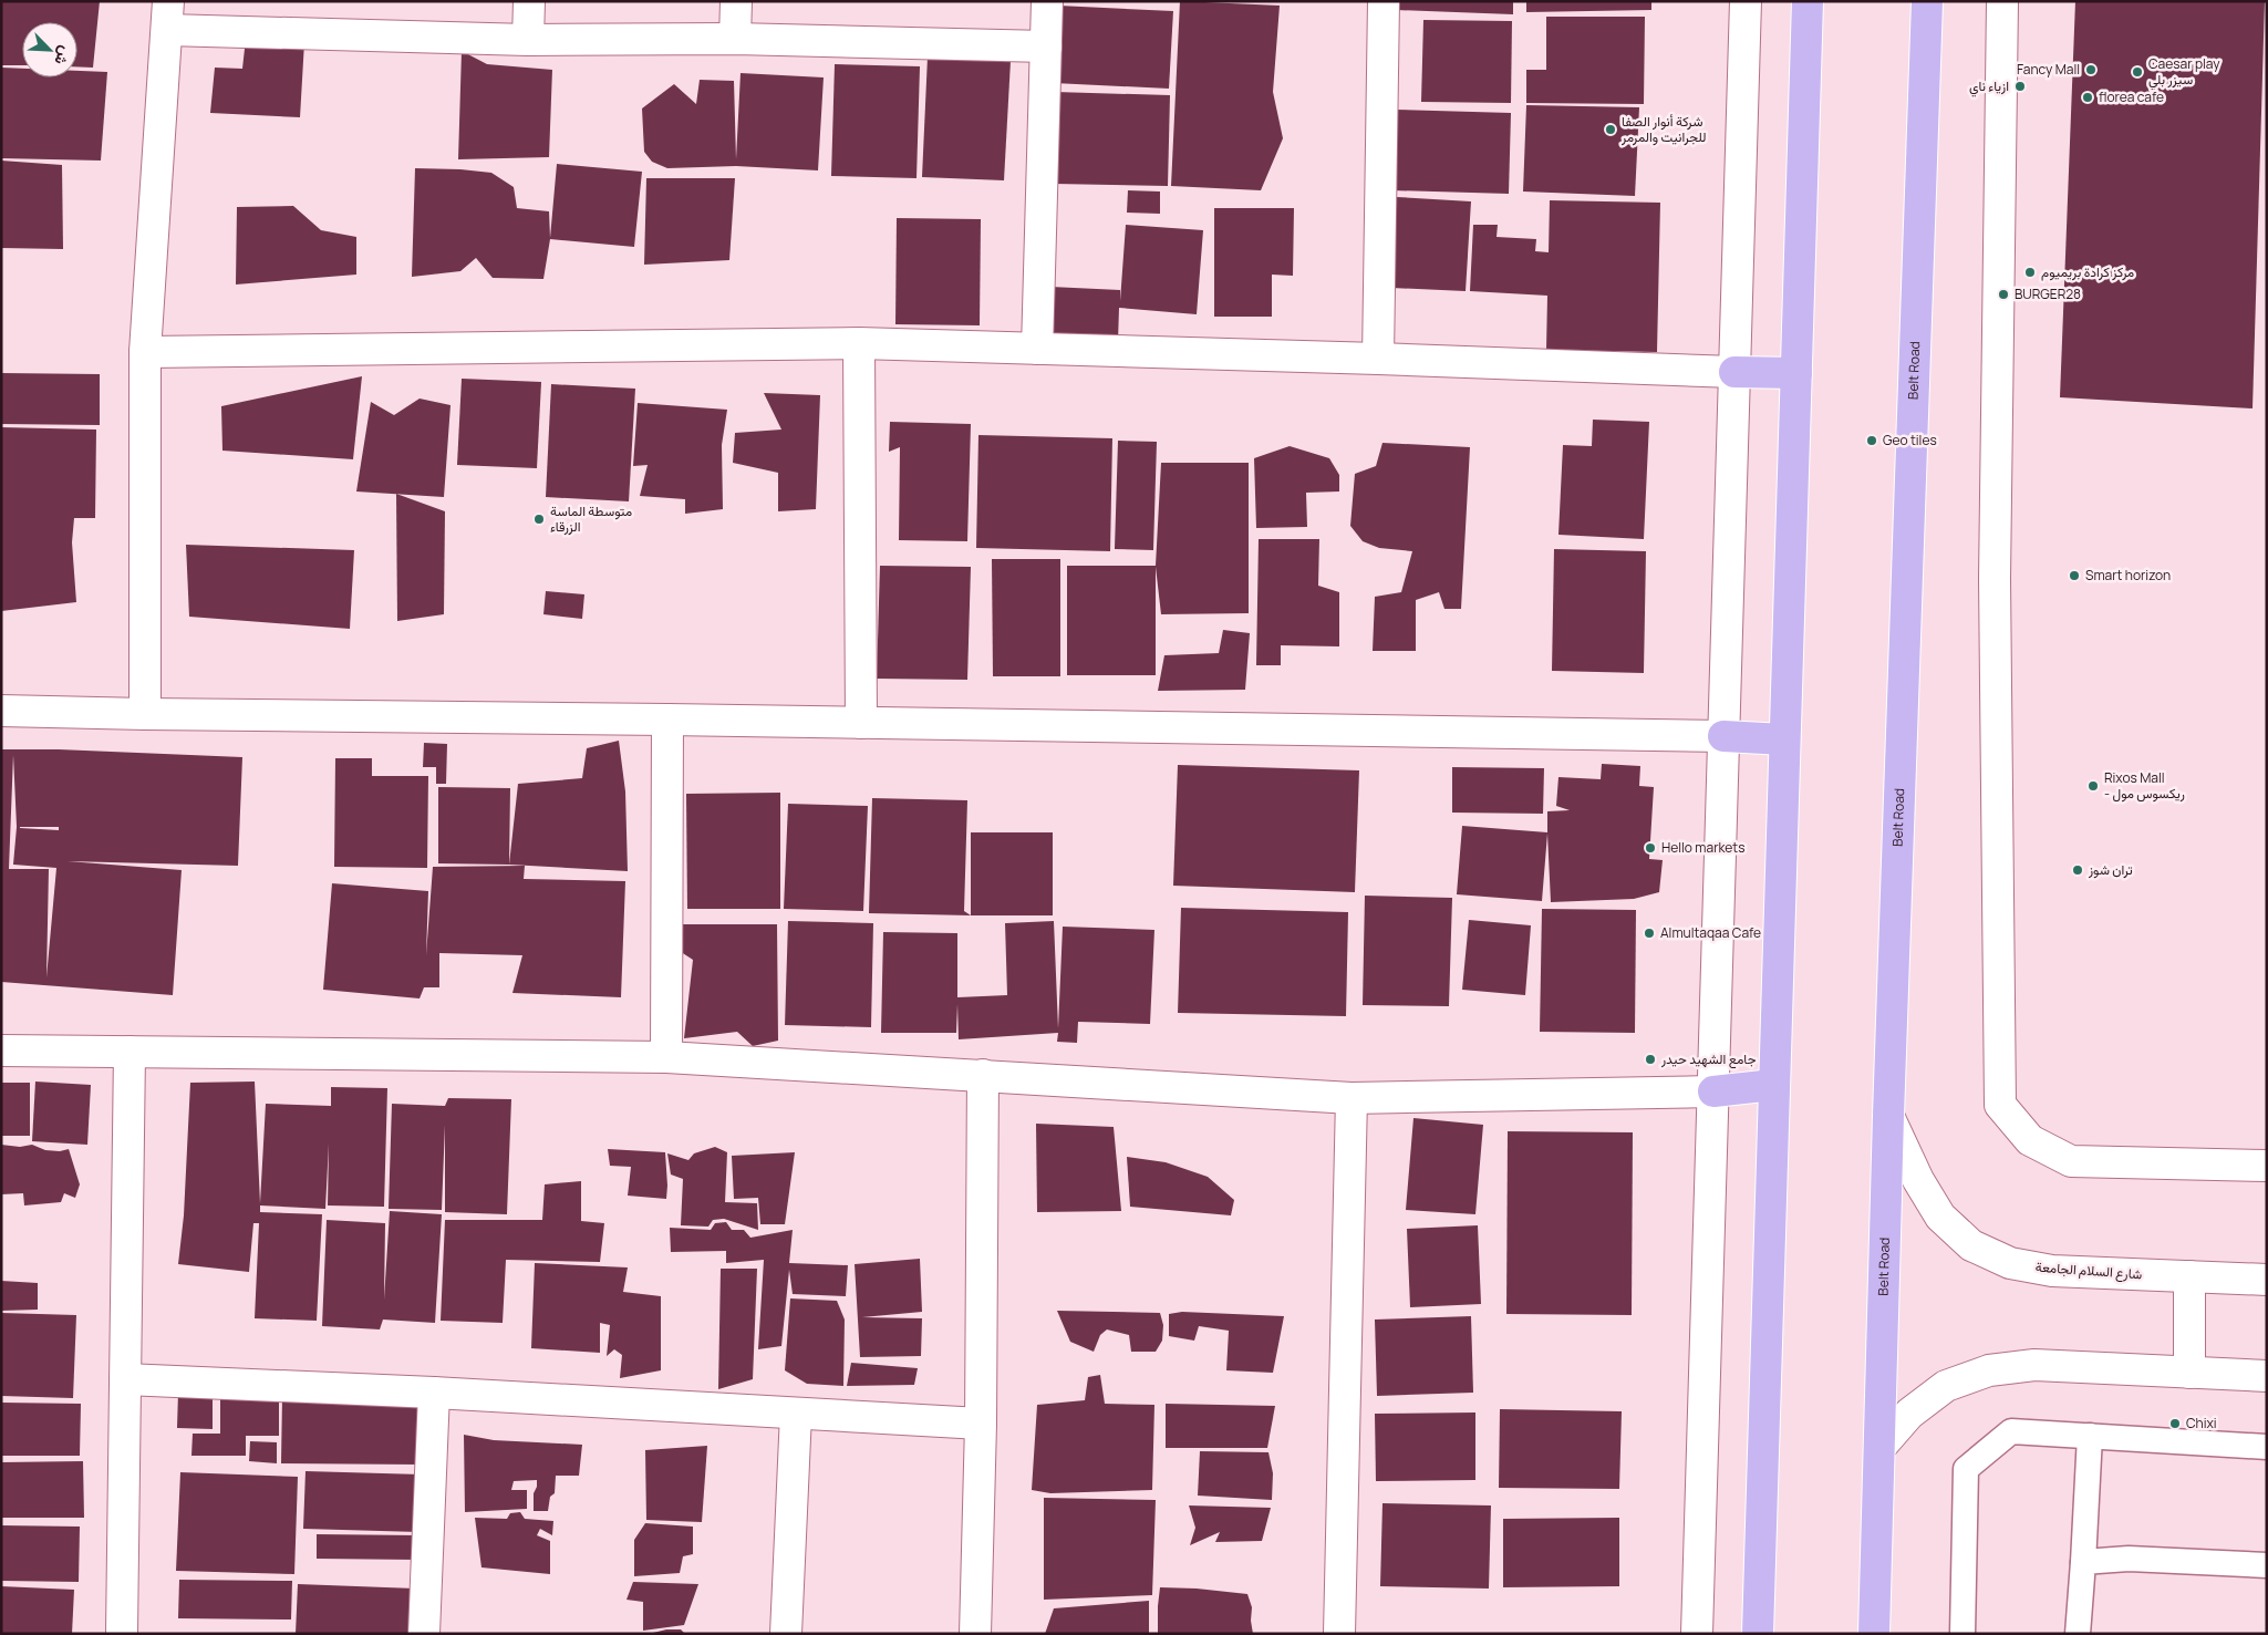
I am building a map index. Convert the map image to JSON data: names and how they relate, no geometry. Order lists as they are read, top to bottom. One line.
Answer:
{"streets":{"main road":["Belt Road"],"street":["شارع السلام الجامعة"]},"crossings":[["Belt Road","شارع السلام الجامعة"]],"places":["Fancy Mall","Caesar play سيزر بلي","ازياء ناي","florea cafe","شركة أنوار الصفا للجرانيت والمرمر","مركز كرادة بريميوم","BURGER28","Geo tiles","متوسطة الماسة الزرقاء","Smart horizon","Rixos Mall - ريكسوس مول","Hello markets","تران شوز","Almultaqaa Cafe","جامع الشهيد حيدر","Chixi"],"north":"bottom right"}
